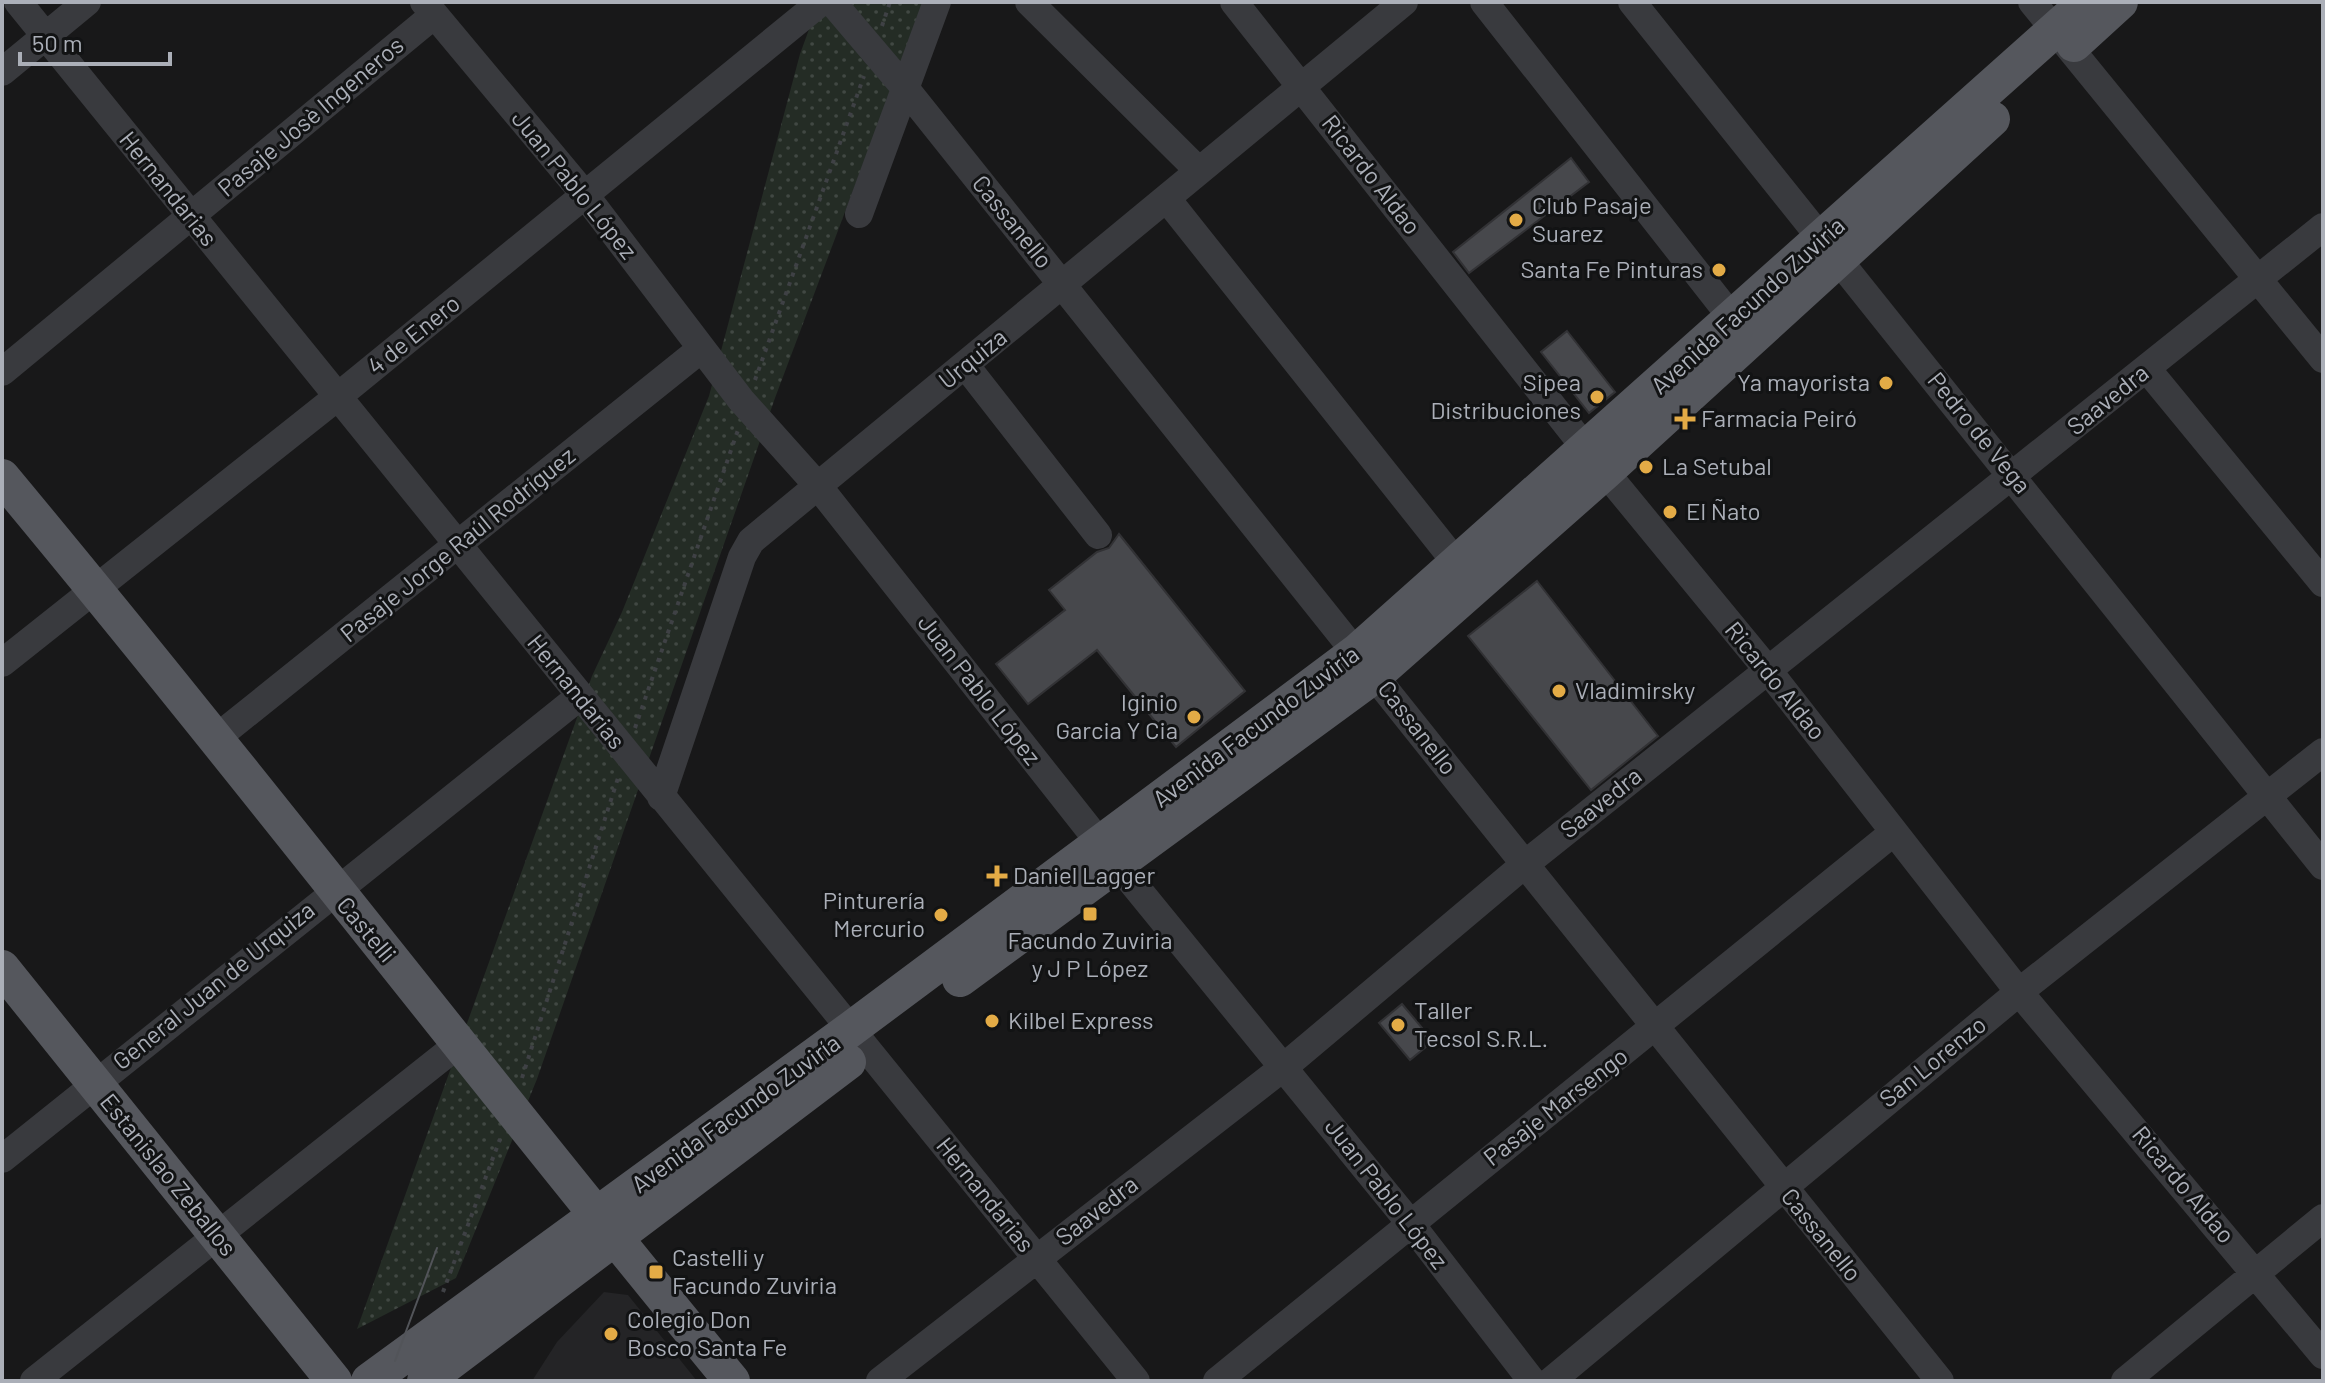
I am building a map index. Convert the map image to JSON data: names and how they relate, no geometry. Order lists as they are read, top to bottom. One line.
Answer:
{"streets":{"main road":["Avenida Facundo Zuviría","Castelli","Estanislao Zeballos"],"street":["Pasaje Josè Ingeneros","Ricardo Aldao","Juan Pablo López","Hernandarias","Cassanello","4 de Enero","Urquiza","Saavedra","Pedro de Vega","Pasaje Jorge Raúl Rodríguez","General Juan de Urquiza","San Lorenzo","Pasaje Marsengo"]},"crossings":[["Pasaje Josè Ingeneros","Juan Pablo López"],["Pasaje Josè Ingeneros","Hernandarias"],["Ricardo Aldao","Avenida Facundo Zuviría"],["Ricardo Aldao","Urquiza"],["Ricardo Aldao","Saavedra"],["Ricardo Aldao","San Lorenzo"],["Ricardo Aldao","Pasaje Marsengo"],["Juan Pablo López","Avenida Facundo Zuviría"],["Juan Pablo López","4 de Enero"],["Juan Pablo López","Urquiza"],["Juan Pablo López","Saavedra"],["Juan Pablo López","Pasaje Jorge Raúl Rodríguez"],["Juan Pablo López","Pasaje Marsengo"],["Hernandarias","Avenida Facundo Zuviría"],["Hernandarias","4 de Enero"],["Hernandarias","Urquiza"],["Hernandarias","Saavedra"],["Hernandarias","Pasaje Jorge Raúl Rodríguez"],["Hernandarias","General Juan de Urquiza"],["Cassanello","Avenida Facundo Zuviría"],["Cassanello","Urquiza"],["Cassanello","Saavedra"],["Cassanello","San Lorenzo"],["Cassanello","Pasaje Marsengo"],["Avenida Facundo Zuviría","Pedro de Vega"],["Avenida Facundo Zuviría","Castelli"],["4 de Enero","Castelli"],["Saavedra","Pedro de Vega"],["Pedro de Vega","San Lorenzo"],["Pasaje Jorge Raúl Rodríguez","Castelli"],["Castelli","General Juan de Urquiza"],["General Juan de Urquiza","Estanislao Zeballos"]],"places":{"other":["Club Pasaje Suarez","Santa Fe Pinturas","Ya mayorista","Sipea Distribuciones","La Setubal","El Ñato","Vladimirsky","Iginio Garcia Y Cia","Pinturería Mercurio","Kilbel Express","Taller Tecsol S.R.L.","Colegio Don Bosco Santa Fe"],"health":["Farmacia Peiró","Daniel Lagger"],"transit":["Facundo Zuviria y J P López","Castelli y Facundo Zuviria"]},"scale_bar":"50 m"}
